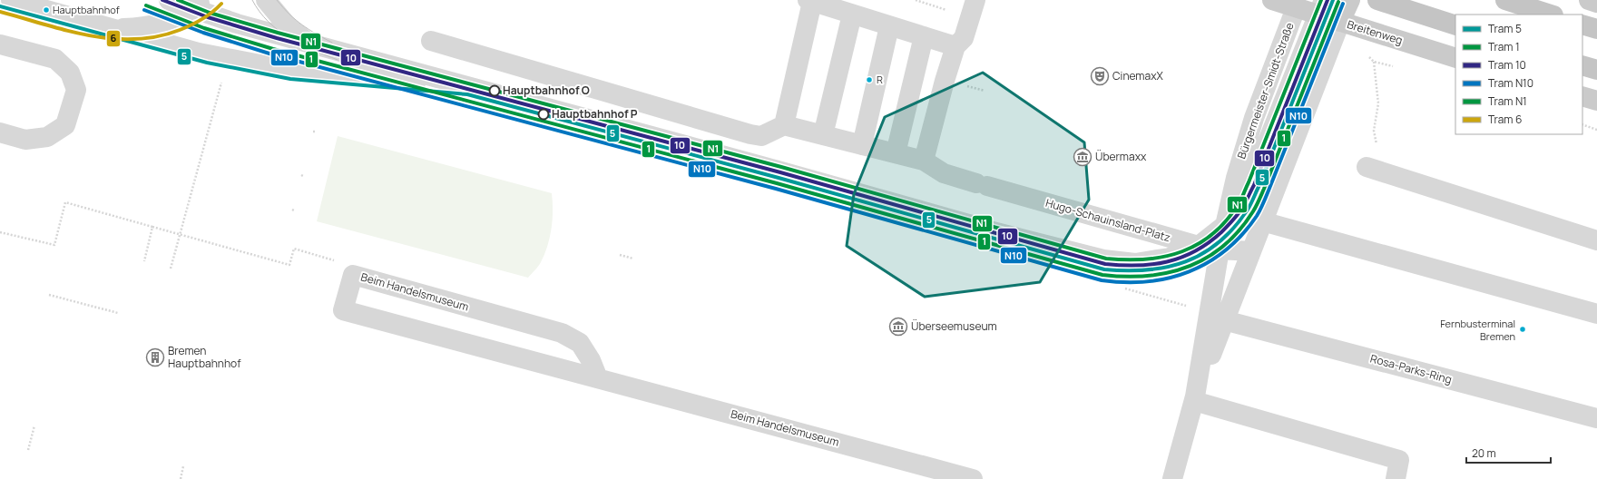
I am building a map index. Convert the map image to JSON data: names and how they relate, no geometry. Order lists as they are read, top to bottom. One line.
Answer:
{"streets":{"main road":["Breitenweg","Bürgermeister-Smidt-Straße"],"street":["Hugo-Schauinsland-Platz","Beim Handelsmuseum","Rosa-Parks-Ring"]},"crossings":[["Breitenweg","Bürgermeister-Smidt-Straße"],["Bürgermeister-Smidt-Straße","Hugo-Schauinsland-Platz"],["Bürgermeister-Smidt-Straße","Rosa-Parks-Ring"]],"places":{"other":["Hauptbahnhof","R","Hauptbahnhof O","Hauptbahnhof P","Fernbusterminal Bremen"],"theatre":["CinemaxX"],"museum":["Übermaxx","Überseemuseum"],"building":["Bremen Hauptbahnhof"]},"lines":["tram line 5","tram line 10","tram line N1","tram line 1","tram line N10","tram line 6"],"legend":["Tram 5","Tram 1","Tram 10","Tram N10","Tram N1","Tram 6"],"scale_bar":"20 m"}
